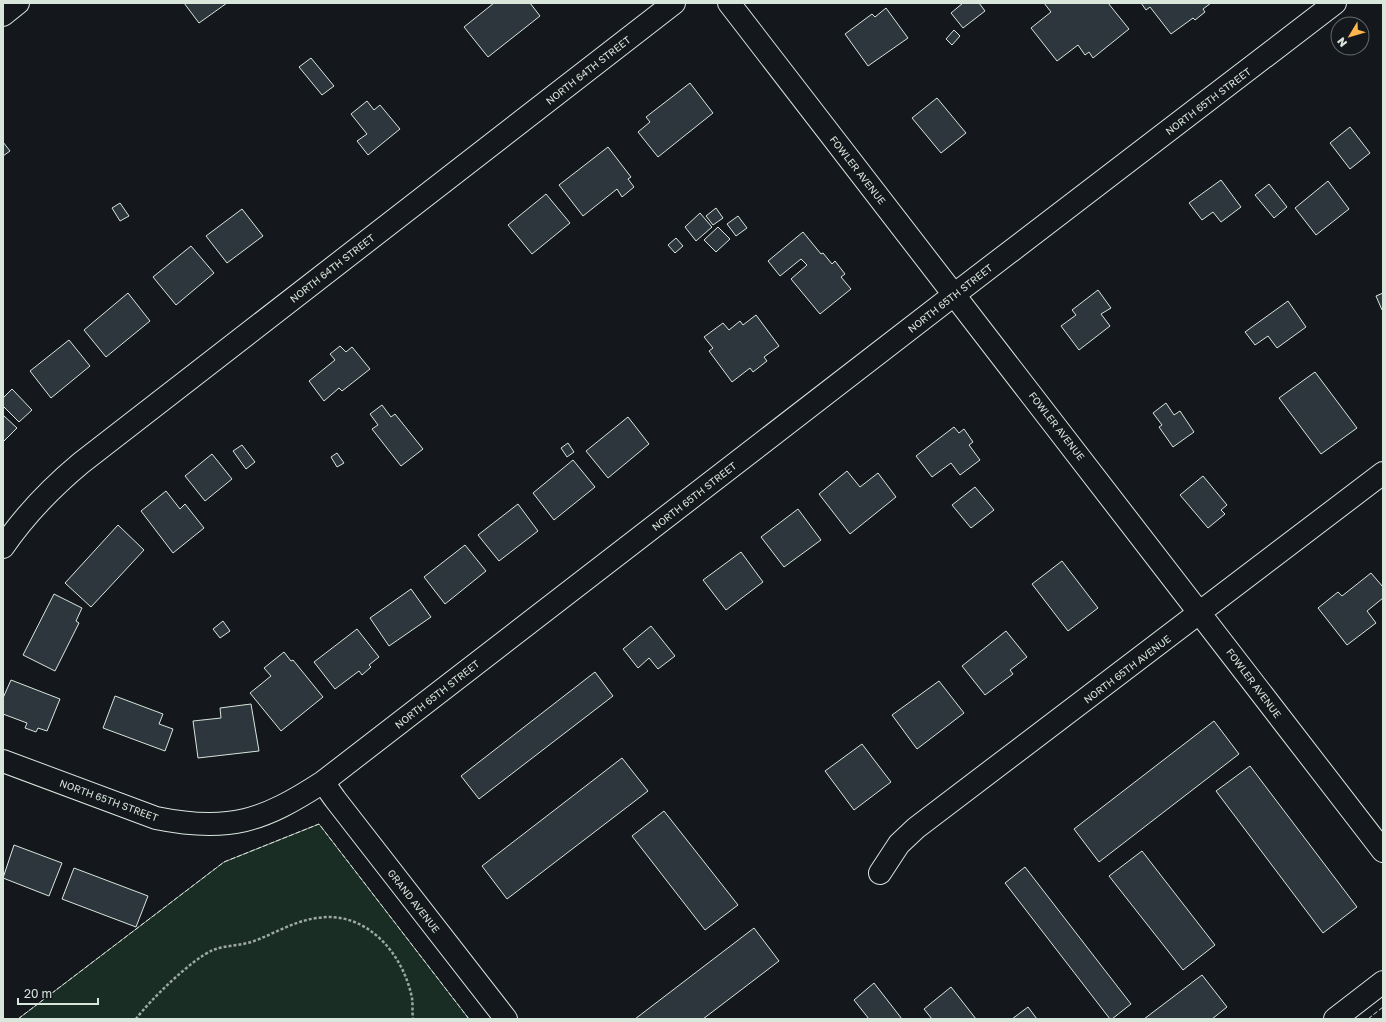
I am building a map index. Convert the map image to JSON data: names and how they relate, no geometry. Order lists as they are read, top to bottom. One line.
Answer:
{"streets":{"street":["NORTH 64TH STREET","NORTH 65TH STREET","FOWLER AVENUE","NORTH 65TH AVENUE","GRAND AVENUE"]},"crossings":[["NORTH 65TH STREET","FOWLER AVENUE"],["NORTH 65TH STREET","GRAND AVENUE"],["FOWLER AVENUE","NORTH 65TH AVENUE"]],"scale_bar":"20 m","north":"bottom left"}
